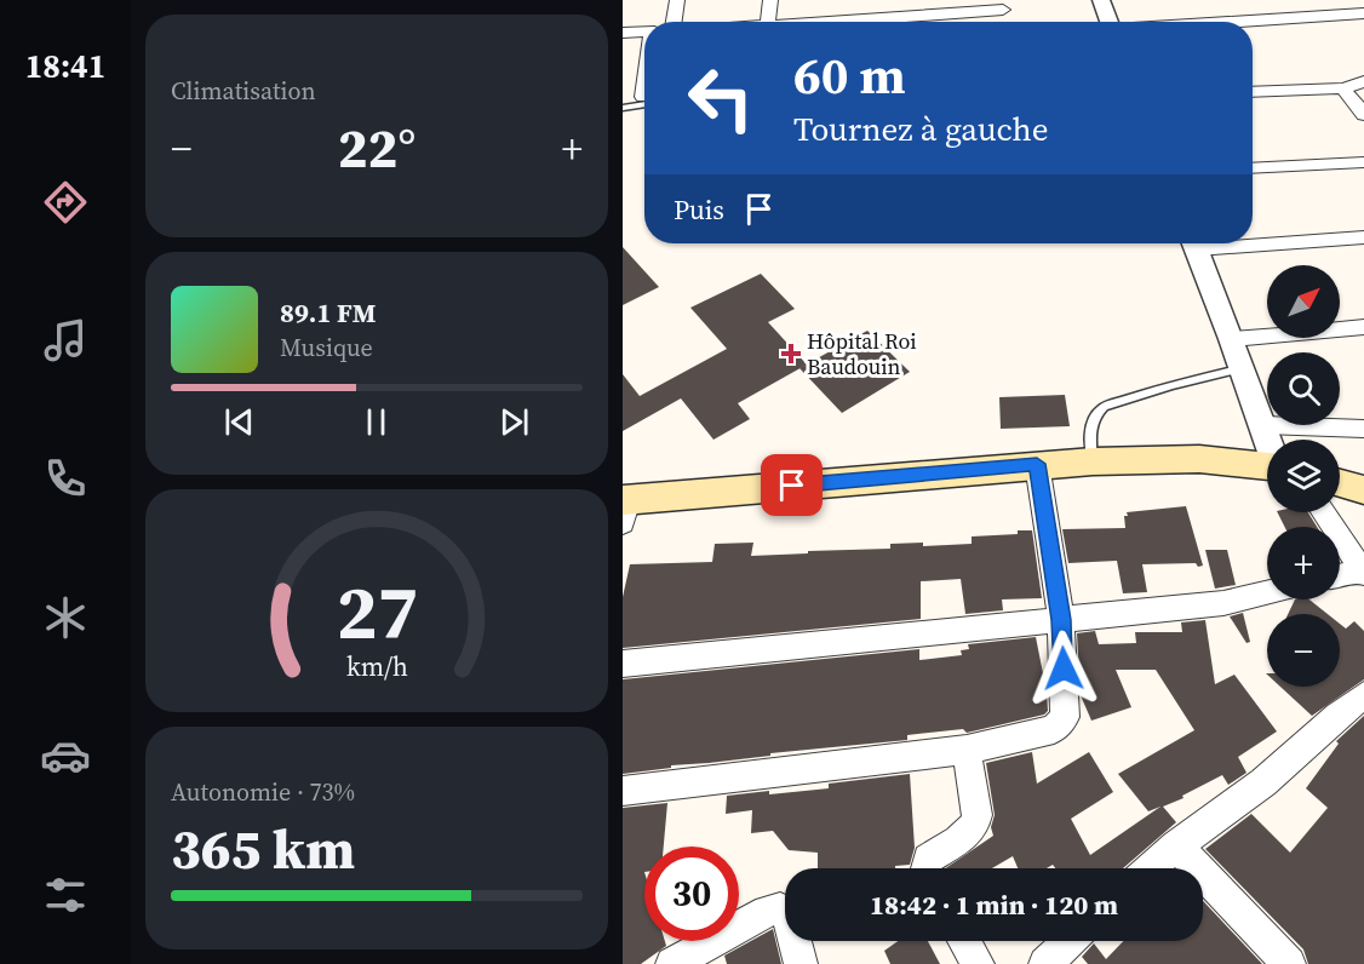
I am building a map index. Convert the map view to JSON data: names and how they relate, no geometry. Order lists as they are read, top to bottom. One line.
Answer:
{"places":{"health":["Hôpital Roi Baudouin"]},"north":"top right","page":{"tabs":"18:41","tile":["Climatisation",["Autonomie · 73%","365 km"]],"turn":["60 m","Tournez à gauche"],"heat":["−","22°","+"],"then":"Puis","map_buttons":["+","−"],"song":["89.1 FM","Musique"],"limit":"30","trip":"18:42 · 1 min · 120 m","gauge":["27","km/h"]}}
